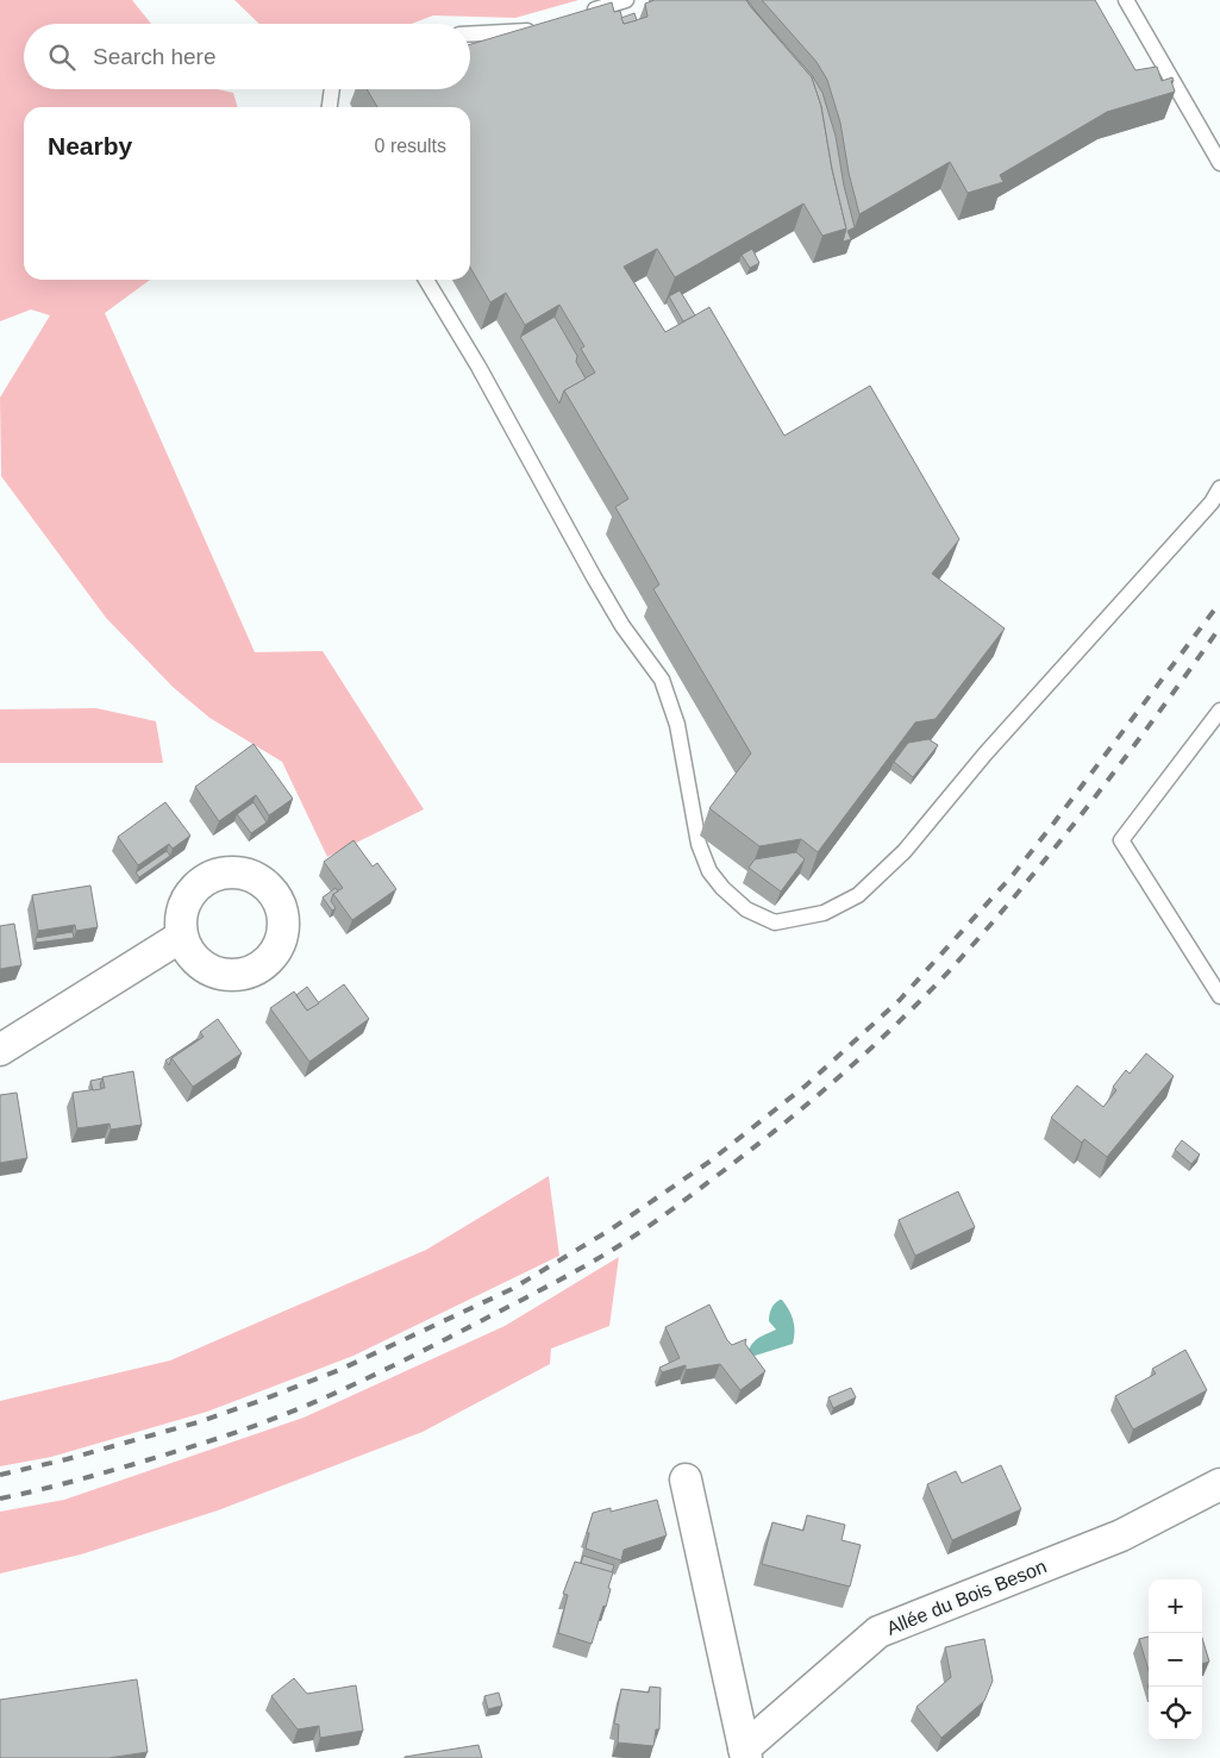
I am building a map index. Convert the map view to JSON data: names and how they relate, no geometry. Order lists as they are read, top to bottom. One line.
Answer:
{"streets":{"street":["Allée du Bois Beson"]},"page":{"search":"Search here","heading":["Nearby","0 results"],"map_buttons":["+","−"]}}
